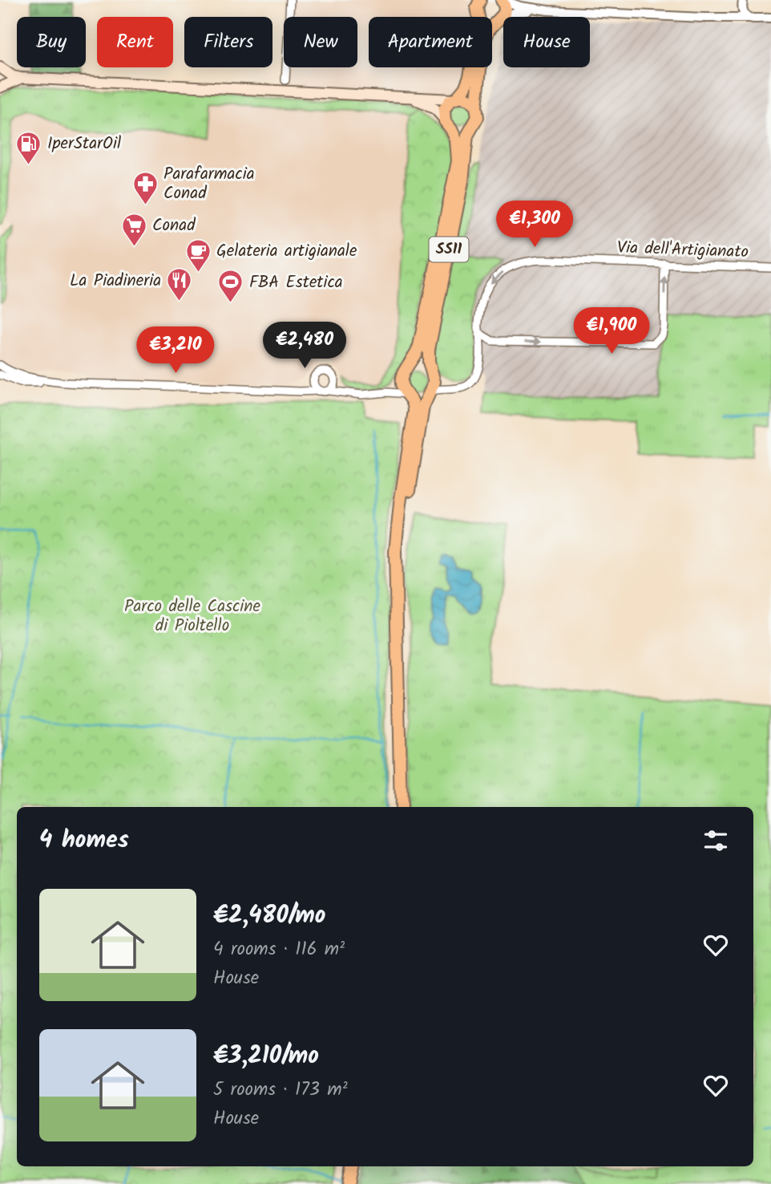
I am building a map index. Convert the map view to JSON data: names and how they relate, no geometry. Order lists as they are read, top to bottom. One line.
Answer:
{"streets":{"main road":["SS11"],"street":["Via dell'Artigianato"]},"crossings":[["SS11","Via dell'Artigianato"]],"one_way":["Via dell'Artigianato"],"parks":["Parco delle Cascine di Pioltello"],"places":{"fuel station":["IperStarOil"],"pharmacy":["Parafarmacia Conad"],"supermarket":["Conad"],"cafe":["Gelateria artigianale"],"restaurant":["La Piadineria"],"sports":["FBA Estetica"]},"page":{"chip":["Buy","Rent","Filters","New","Apartment","House"],"price":["€1,300","€1,900","€2,480","€3,210"],"heading":"4 homes","list":[{"name":"€2,480/mo","note":"4 rooms · 116 m² · House"},{"name":"€3,210/mo","note":"5 rooms · 173 m² · House"}]}}
